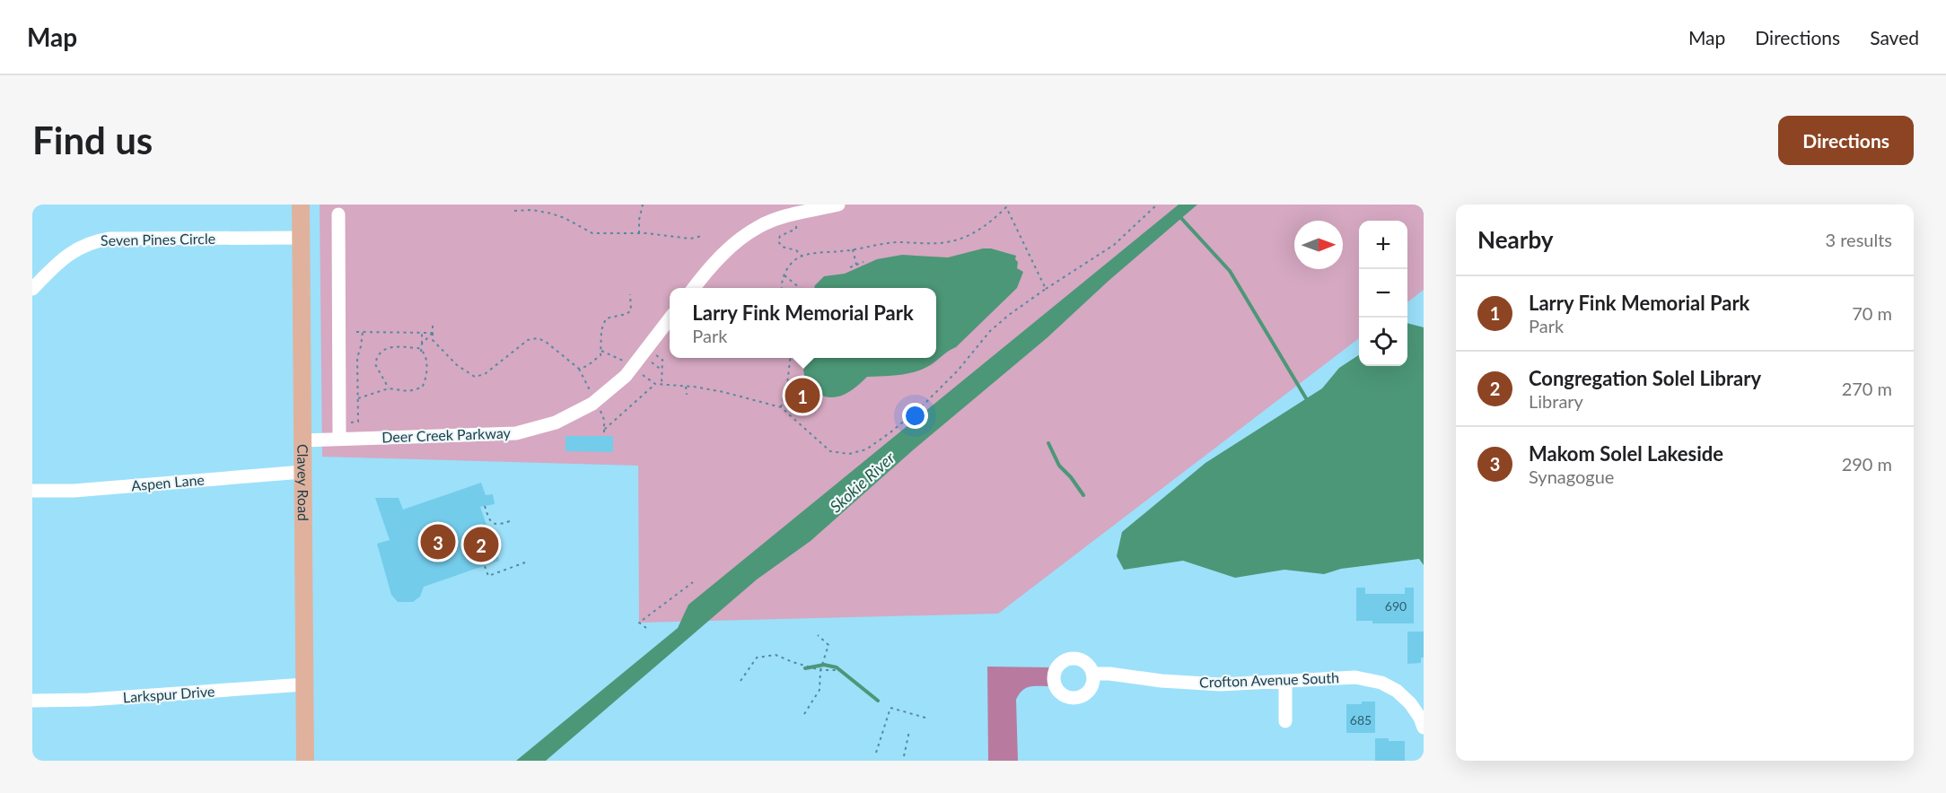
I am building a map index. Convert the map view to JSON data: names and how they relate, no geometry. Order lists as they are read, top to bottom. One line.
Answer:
{"streets":{"main road":["Clavey Road"],"street":["Seven Pines Circle","Deer Creek Parkway","Aspen Lane","Crofton Avenue South","Larkspur Drive"]},"crossings":[["Seven Pines Circle","Clavey Road"],["Deer Creek Parkway","Clavey Road"],["Aspen Lane","Clavey Road"],["Clavey Road","Larkspur Drive"]],"water":["Skokie River"],"house_numbers":["690","685"],"north":"right","page":{"header":"Map","nav":["Map","Directions","Saved"],"buttons":"Directions","title":"Find us","heading":["Nearby","3 results"],"map_buttons":["+","−"],"list":[{"mark":"1","name":"Larry Fink Memorial Park","note":"Park","value":"70 m"},{"mark":"2","name":"Congregation Solel Library","note":"Library","value":"270 m"},{"mark":"3","name":"Makom Solel Lakeside","note":"Synagogue","value":"290 m"}],"popup":["Larry Fink Memorial Park","Park"],"pins":["1","3","2"]}}
